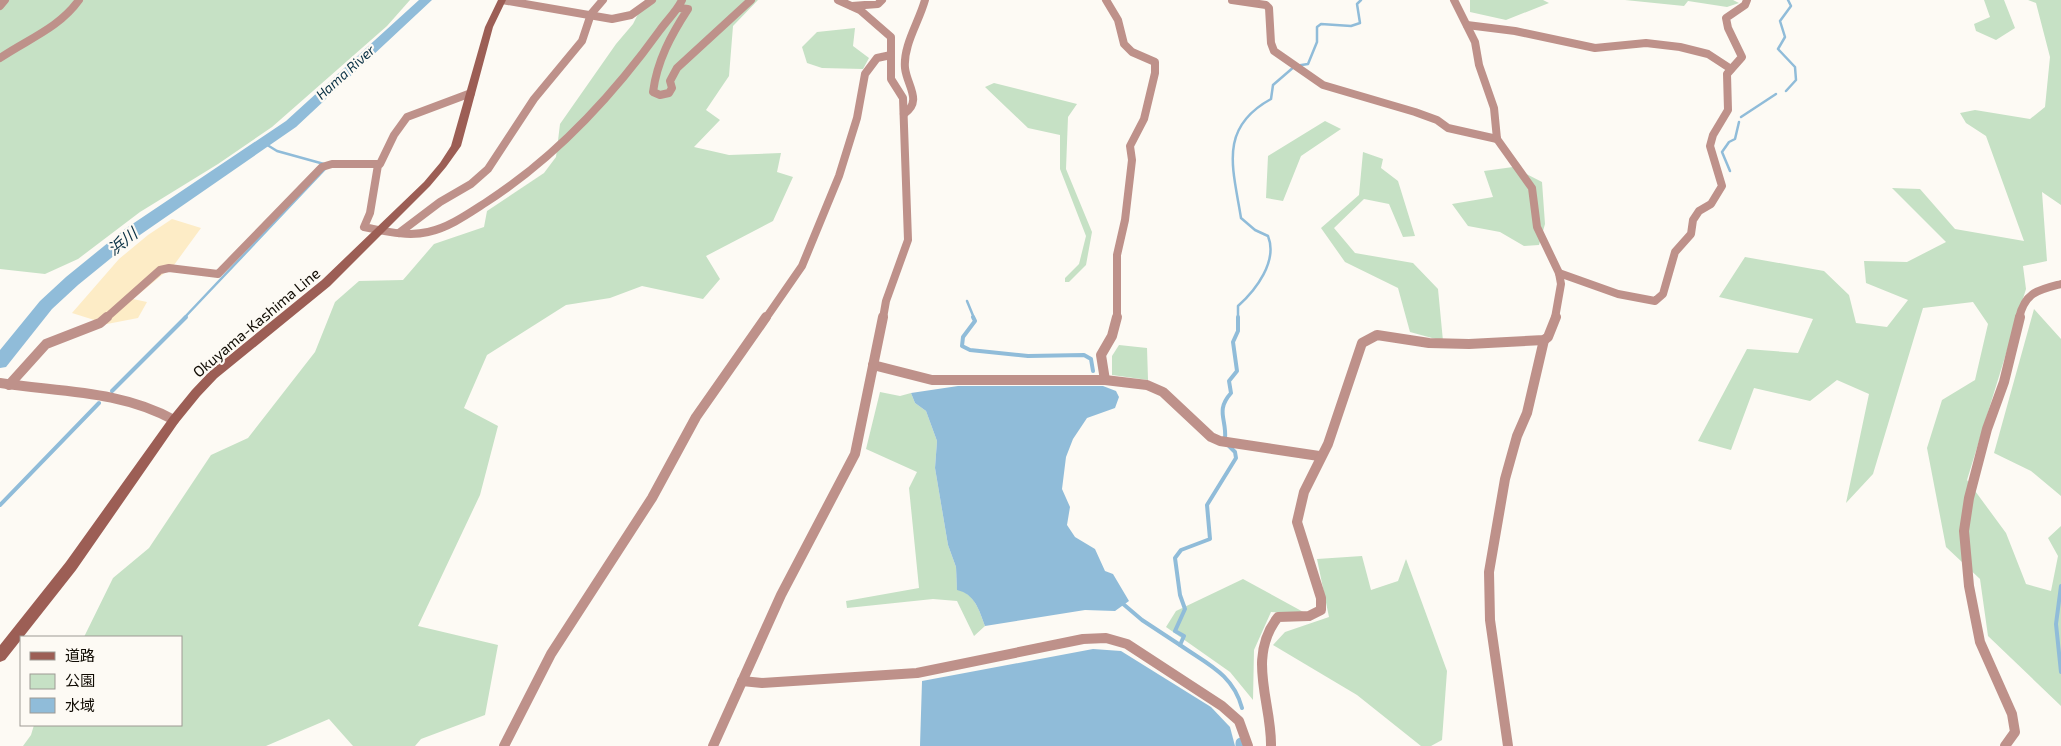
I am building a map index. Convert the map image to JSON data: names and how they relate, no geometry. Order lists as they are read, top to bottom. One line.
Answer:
{"streets":{"main road":["Okuyama-Kashima Line"]},"water":["Hama River","浜川"],"legend":["道路","公園","水域"]}
